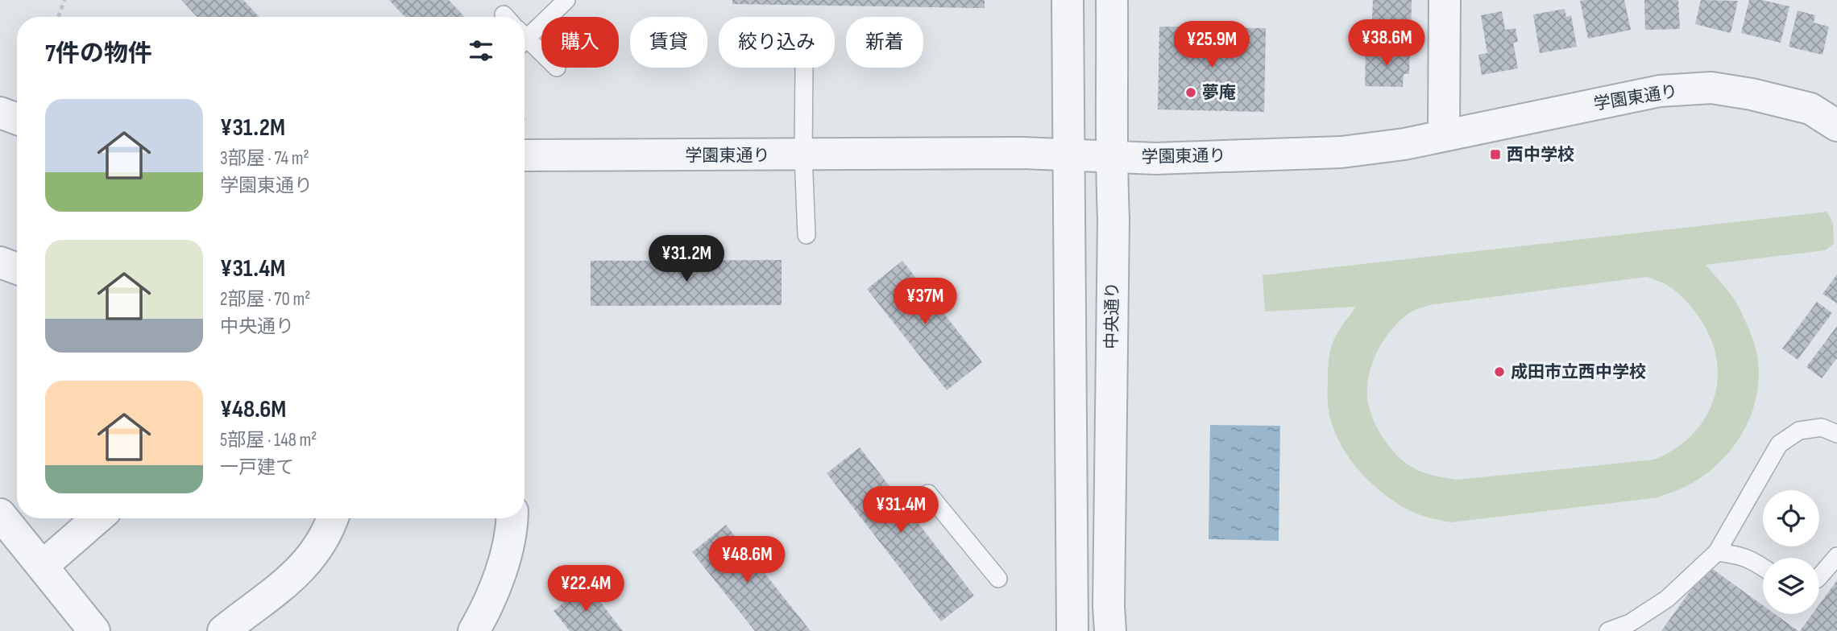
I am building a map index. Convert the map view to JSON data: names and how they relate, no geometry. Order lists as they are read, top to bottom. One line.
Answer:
{"streets":{"street":["学園東通り","中央通り"]},"crossings":[["学園東通り","中央通り"]],"places":{"other":["夢庵","成田市立西中学校"],"transit":["西中学校"]},"page":{"chip":["購入","賃貸","絞り込み","新着"],"heading":"7件の物件","price":["¥38.6M","¥25.9M","¥31.2M","¥37M","¥31.4M","¥48.6M","¥22.4M"],"list":[{"name":"¥31.2M","note":"3部屋 · 74 m² · 学園東通り"},{"name":"¥31.4M","note":"2部屋 · 70 m² · 中央通り"},{"name":"¥48.6M","note":"5部屋 · 148 m² · 一戸建て"}]}}
